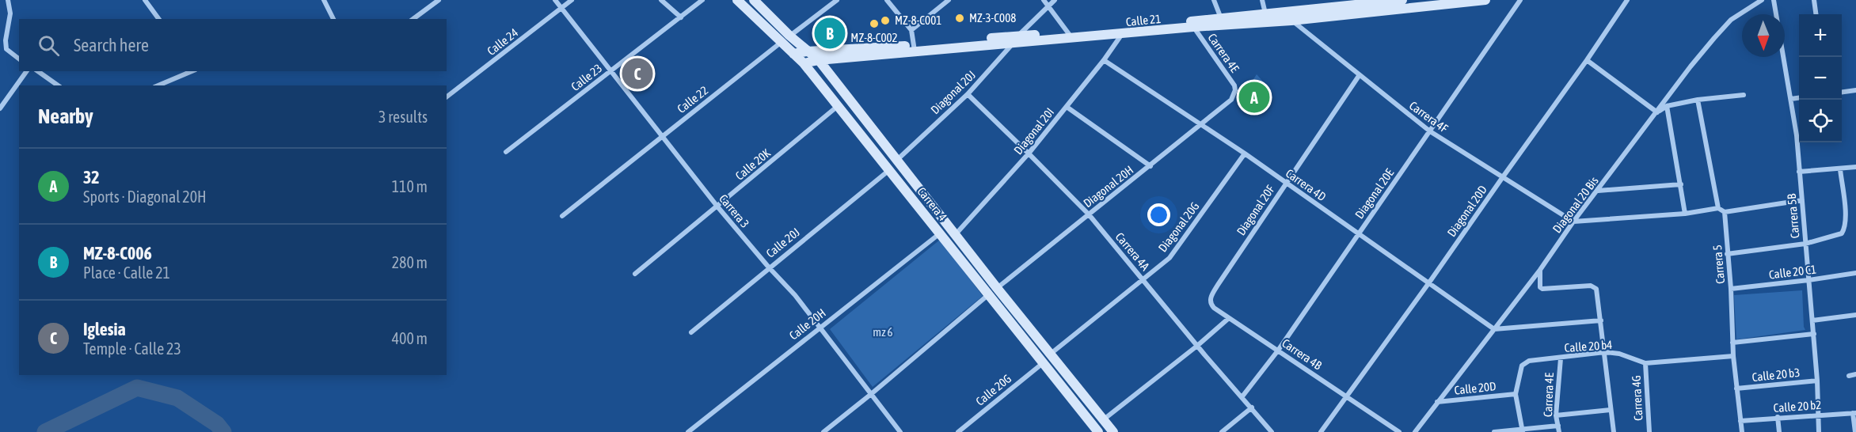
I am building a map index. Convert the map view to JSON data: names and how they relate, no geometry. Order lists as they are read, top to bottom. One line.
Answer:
{"streets":{"main road":["Calle 21","Carrera 4"],"street":["Calle 24","Carrera 4E","Calle 23","Diagonal 20J","Calle 22","Carrera 4F","Diagonal 20I","Calle 20K","Carrera 4D","Diagonal 20H","Diagonal 20E","Diagonal 20 Bis","Diagonal 20F","Carrera 3","Diagonal 20D","Carrera 5B","Diagonal 20G","Calle 20J","Carrera 4A","Carrera 5","Calle 20 C1","Calle 20H","Calle 20 b4","Carrera 4B","Calle 20 b3","Calle 20D","Calle 20G","Carrera 4G","Calle 20 b2"]},"crossings":[["Calle 21","Carrera 4E"],["Calle 21","Diagonal 20J"],["Calle 21","Carrera 4F"],["Calle 21","Diagonal 20I"],["Calle 21","Carrera 4"],["Calle 24","Carrera 3"],["Carrera 4E","Diagonal 20H"],["Carrera 4E","Calle 20 b4"],["Calle 23","Carrera 3"],["Diagonal 20J","Carrera 4"],["Diagonal 20J","Carrera 4A"],["Calle 22","Carrera 4"],["Calle 22","Carrera 3"],["Carrera 4F","Diagonal 20E"],["Carrera 4F","Diagonal 20 Bis"],["Carrera 4F","Diagonal 20F"],["Carrera 4F","Diagonal 20D"],["Diagonal 20I","Carrera 4D"],["Diagonal 20I","Carrera 4"],["Diagonal 20I","Carrera 4A"],["Calle 20K","Carrera 4"],["Calle 20K","Carrera 3"],["Carrera 4D","Diagonal 20H"],["Carrera 4D","Diagonal 20E"],["Carrera 4D","Diagonal 20 Bis"],["Carrera 4D","Diagonal 20F"],["Carrera 4D","Diagonal 20D"],["Carrera 4D","Diagonal 20G"],["Diagonal 20H","Carrera 4"],["Diagonal 20H","Carrera 4A"],["Diagonal 20E","Carrera 4A"],["Diagonal 20E","Carrera 4B"],["Carrera 4","Diagonal 20G"],["Carrera 4","Calle 20J"],["Carrera 4","Calle 20H"],["Carrera 4","Calle 20G"],["Diagonal 20 Bis","Calle 20D"],["Diagonal 20F","Carrera 4B"],["Carrera 3","Calle 20J"],["Carrera 3","Calle 20H"],["Diagonal 20D","Carrera 4B"],["Carrera 5B","Calle 20 C1"],["Carrera 5B","Calle 20 b3"],["Carrera 5B","Calle 20 b2"],["Diagonal 20G","Carrera 4A"],["Carrera 5","Calle 20 C1"],["Carrera 5","Calle 20 b4"],["Carrera 5","Calle 20 b3"],["Carrera 5","Calle 20 b2"],["Calle 20 b4","Calle 20D"],["Calle 20 b4","Carrera 4G"]],"parks":["mz 6"],"places":["MZ-3-C008","MZ-8-C001","MZ-8-C002"],"north":"bottom","page":{"map_buttons":["+","−"],"pins":["B","C","A"],"search":"Search here","heading":["Nearby","3 results"],"list":[{"mark":"A","name":"32","note":"Sports · Diagonal 20H","value":"110 m"},{"mark":"B","name":"MZ-8-C006","note":"Place · Calle 21","value":"280 m"},{"mark":"C","name":"Iglesia","note":"Temple · Calle 23","value":"400 m"}]}}
